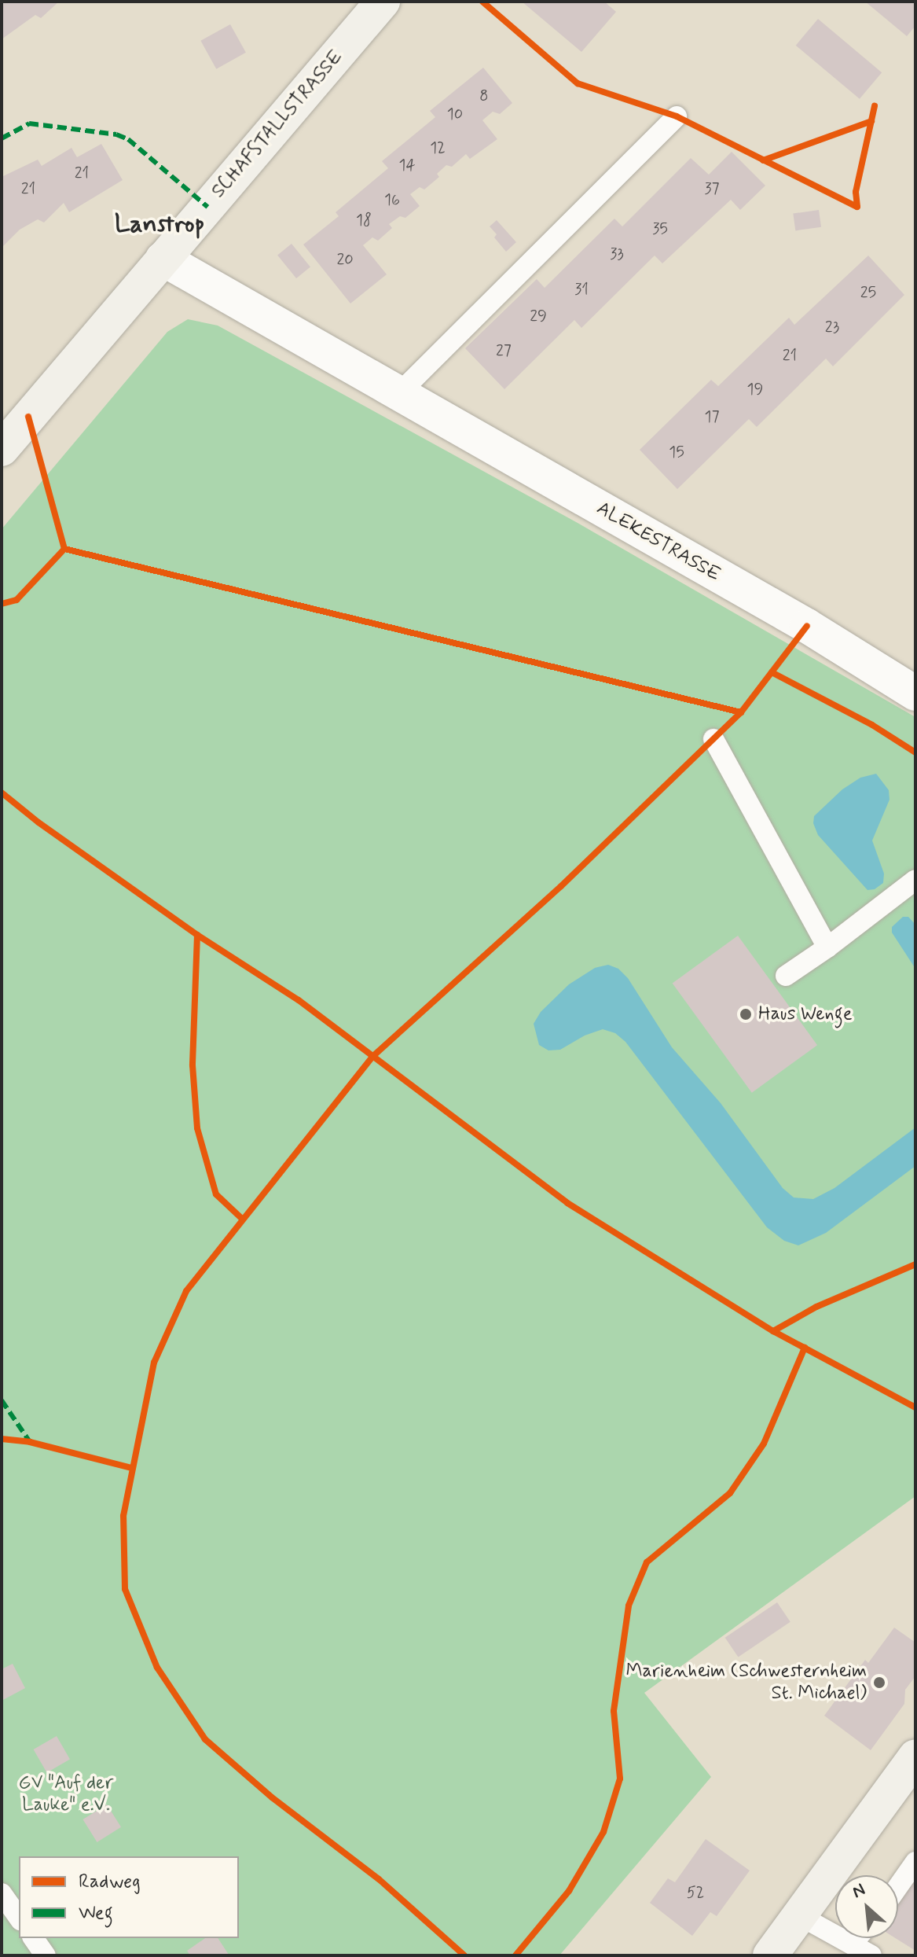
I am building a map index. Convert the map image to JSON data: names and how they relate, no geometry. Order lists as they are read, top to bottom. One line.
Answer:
{"streets":{"street":["SCHAFSTALLSTRASSE","ALEKESTRASSE"]},"crossings":[["SCHAFSTALLSTRASSE","ALEKESTRASSE"]],"districts":["Lanstrop"],"parks":["GV \"Auf der Lauke\" e.V."],"places":["Haus Wenge","Marienheim (Schwesternheim St. Michael)"],"house_numbers":["8","10","12","14","21","21","37","16","18","35","33","20","31","25","29","23","27","21","19","17","15","52"],"legend":["Radweg","Weg"],"north":"top left"}
